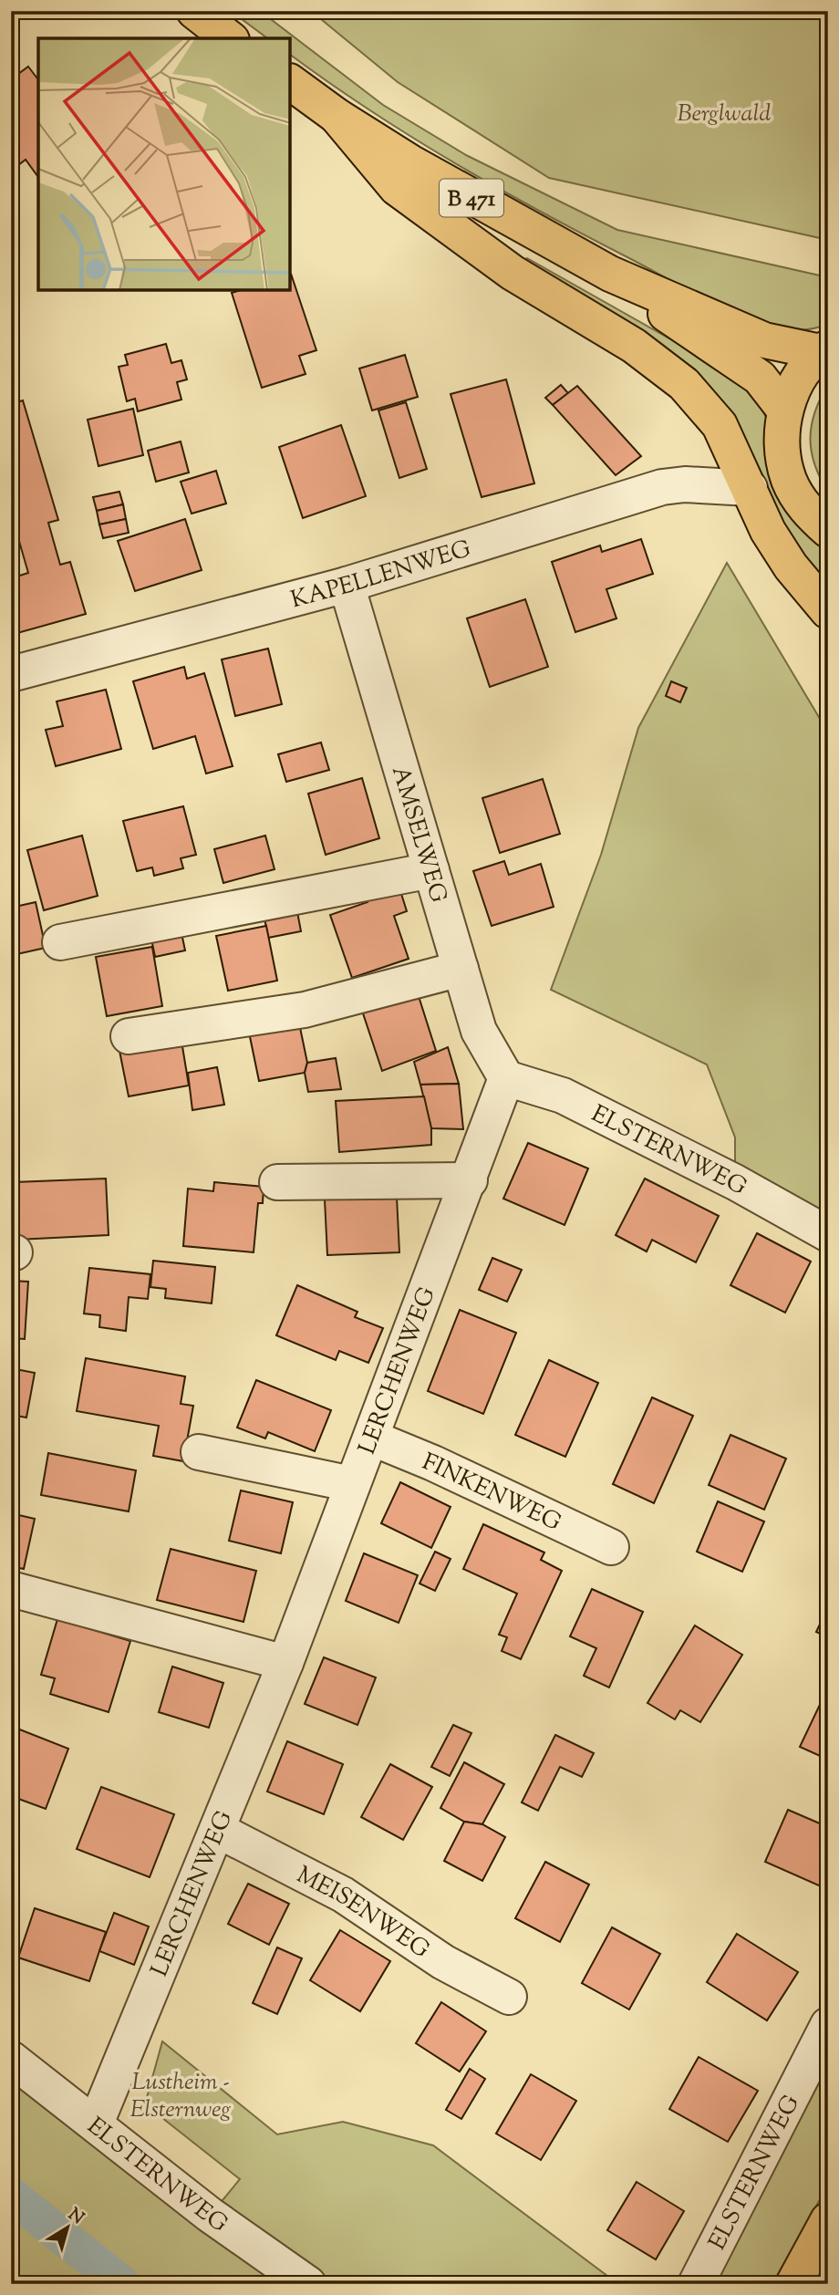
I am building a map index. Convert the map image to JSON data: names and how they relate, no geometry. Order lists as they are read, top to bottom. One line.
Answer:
{"streets":{"main road":["B 471"],"street":["KAPELLENWEG","AMSELWEG","ELSTERNWEG","LERCHENWEG","FINKENWEG","MEISENWEG"]},"crossings":[["KAPELLENWEG","AMSELWEG"],["AMSELWEG","ELSTERNWEG"],["AMSELWEG","LERCHENWEG"],["ELSTERNWEG","LERCHENWEG"],["LERCHENWEG","FINKENWEG"],["LERCHENWEG","MEISENWEG"]],"parks":["Berglwald","Lustheim - Elsternweg"],"north":"top right"}
